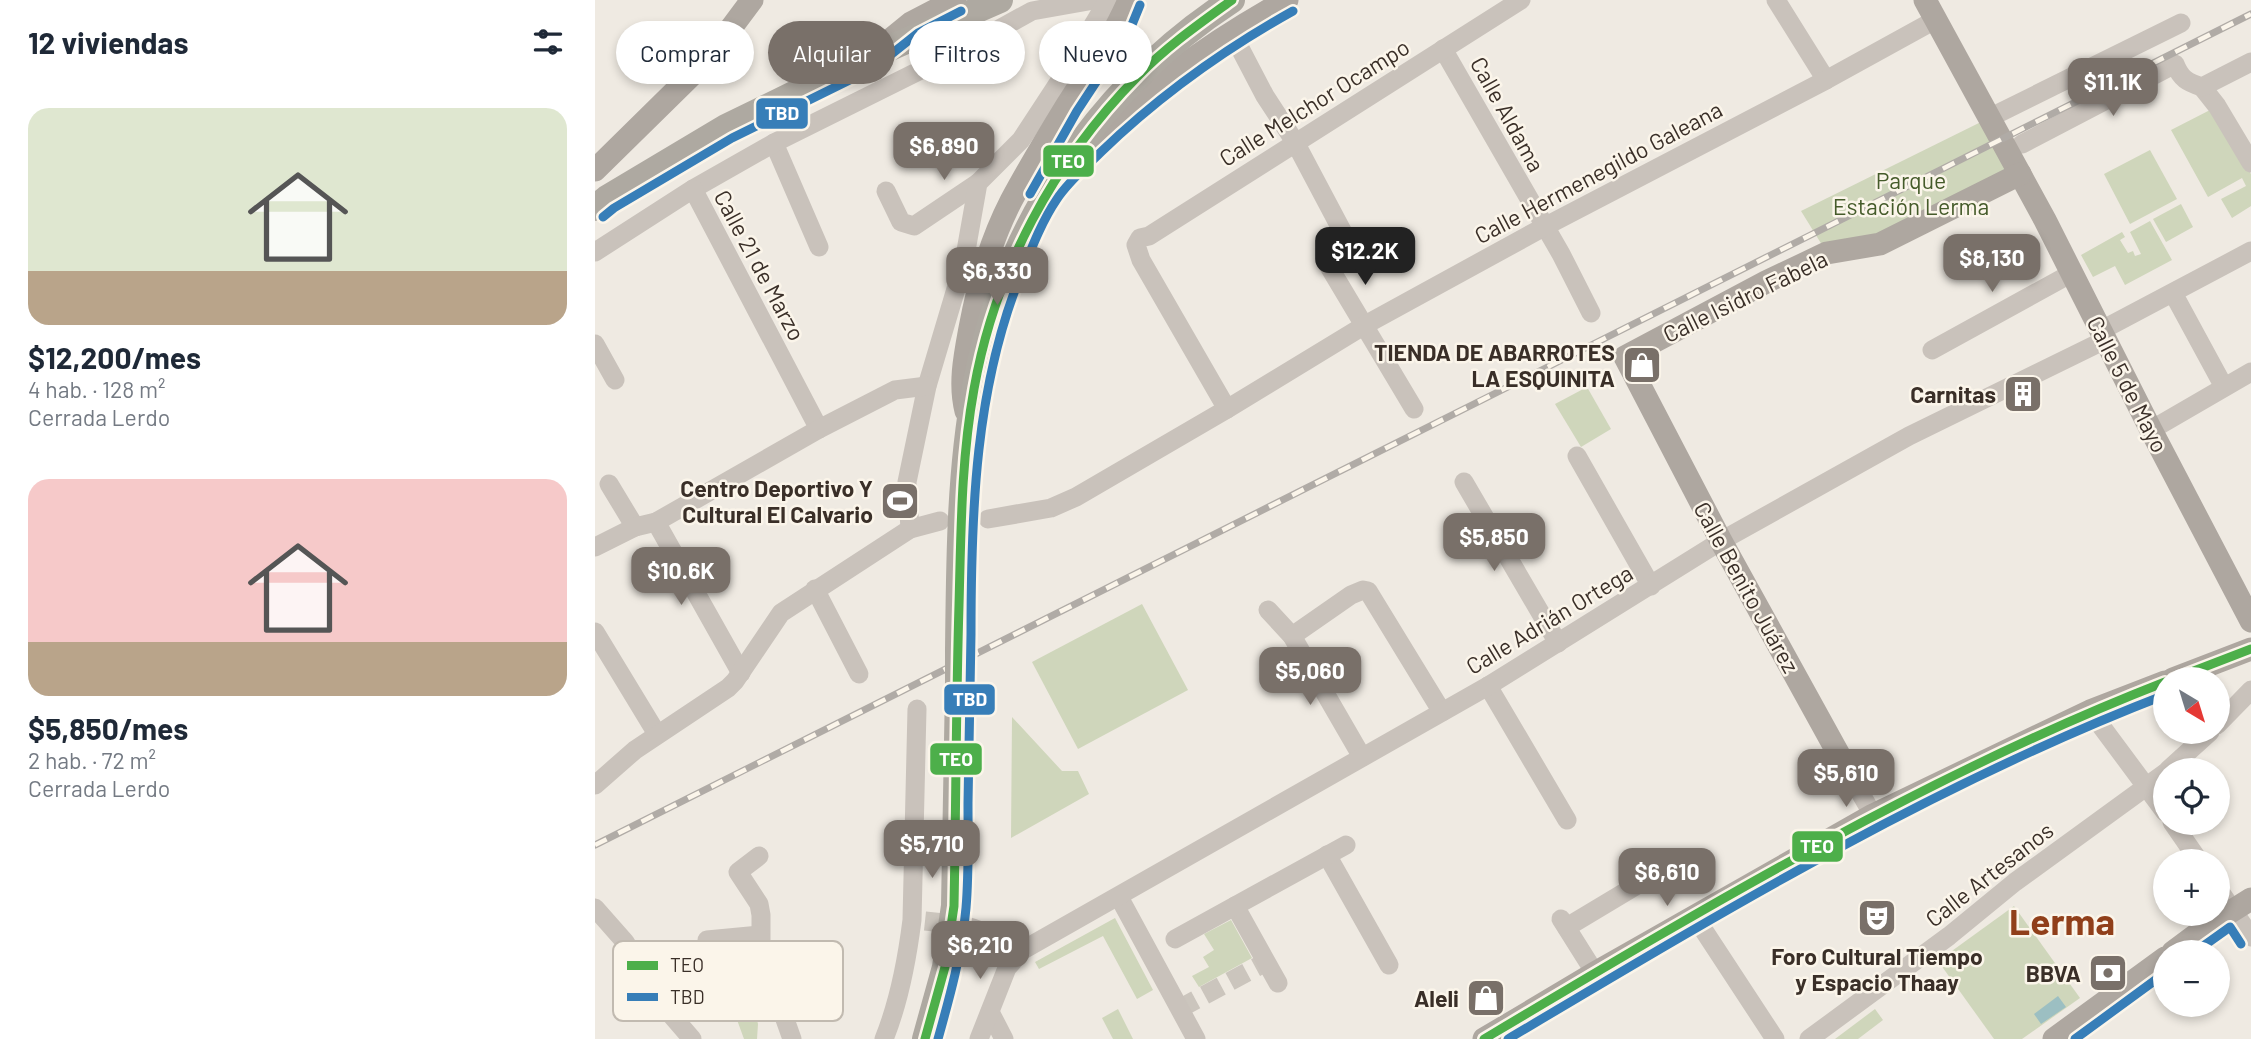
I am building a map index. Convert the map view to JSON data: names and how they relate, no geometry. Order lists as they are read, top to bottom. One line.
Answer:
{"streets":{"main road":["Calle Isidro Fabela","Calle 5 de Mayo","Calle Benito Juárez"],"street":["Calle Melchor Ocampo","Calle Aldama","Calle Hermenegildo Galeana","Calle 21 de Marzo","Calle Adrián Ortega","Calle Artesanos"]},"crossings":[["Calle Melchor Ocampo","Calle Aldama"],["Calle Melchor Ocampo","Calle Hermenegildo Galeana"],["Calle Aldama","Calle Hermenegildo Galeana"],["Calle Hermenegildo Galeana","Calle 5 de Mayo"],["Calle Isidro Fabela","Calle 5 de Mayo"],["Calle Isidro Fabela","Calle Benito Juárez"],["Calle 5 de Mayo","Calle Adrián Ortega"],["Calle Benito Juárez","Calle Adrián Ortega"]],"districts":["Lerma"],"parks":["Parque Estación Lerma"],"places":{"shop":["TIENDA DE ABARROTES LA ESQUINITA","Aleli"],"building":["Carnitas"],"sports":["Centro Deportivo Y Cultural El Calvario"],"theatre":["Foro Cultural Tiempo y Espacio Thaay"],"bank":["BBVA"]},"lines":["transit line TEO","transit line TBD"],"legend":["TEO","TBD"],"north":"bottom right","page":{"heading":"12 viviendas","chip":["Comprar","Alquilar","Filtros","Nuevo"],"price":["$11.1K","$6,890","$12.2K","$8,130","$6,330","$5,850","$10.6K","$5,060","$5,610","$5,710","$6,610","$6,210"],"list":[{"name":"$12,200/mes","note":"4 hab. · 128 m² · Cerrada Lerdo"},{"name":"$5,850/mes","note":"2 hab. · 72 m² · Cerrada Lerdo"}],"map_buttons":["+","−"]}}
